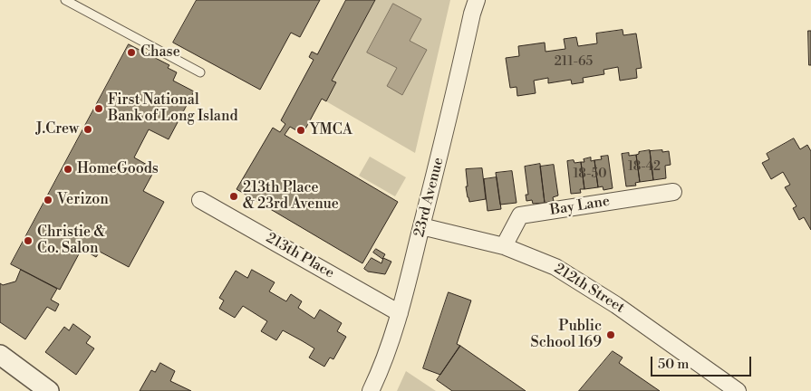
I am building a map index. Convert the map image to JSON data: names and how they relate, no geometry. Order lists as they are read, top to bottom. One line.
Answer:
{"streets":{"street":["23rd Avenue","Bay Lane","213th Place","212th Street"]},"crossings":[["23rd Avenue","213th Place"],["23rd Avenue","212th Street"],["Bay Lane","212th Street"]],"places":["Chase","First National Bank of Long Island","J.Crew","YMCA","HomeGoods","213th Place & 23rd Avenue","Verizon","Christie & Co. Salon","Public School 169"],"house_numbers":["211-65","18-42","18-50"],"scale_bar":"50 m"}
